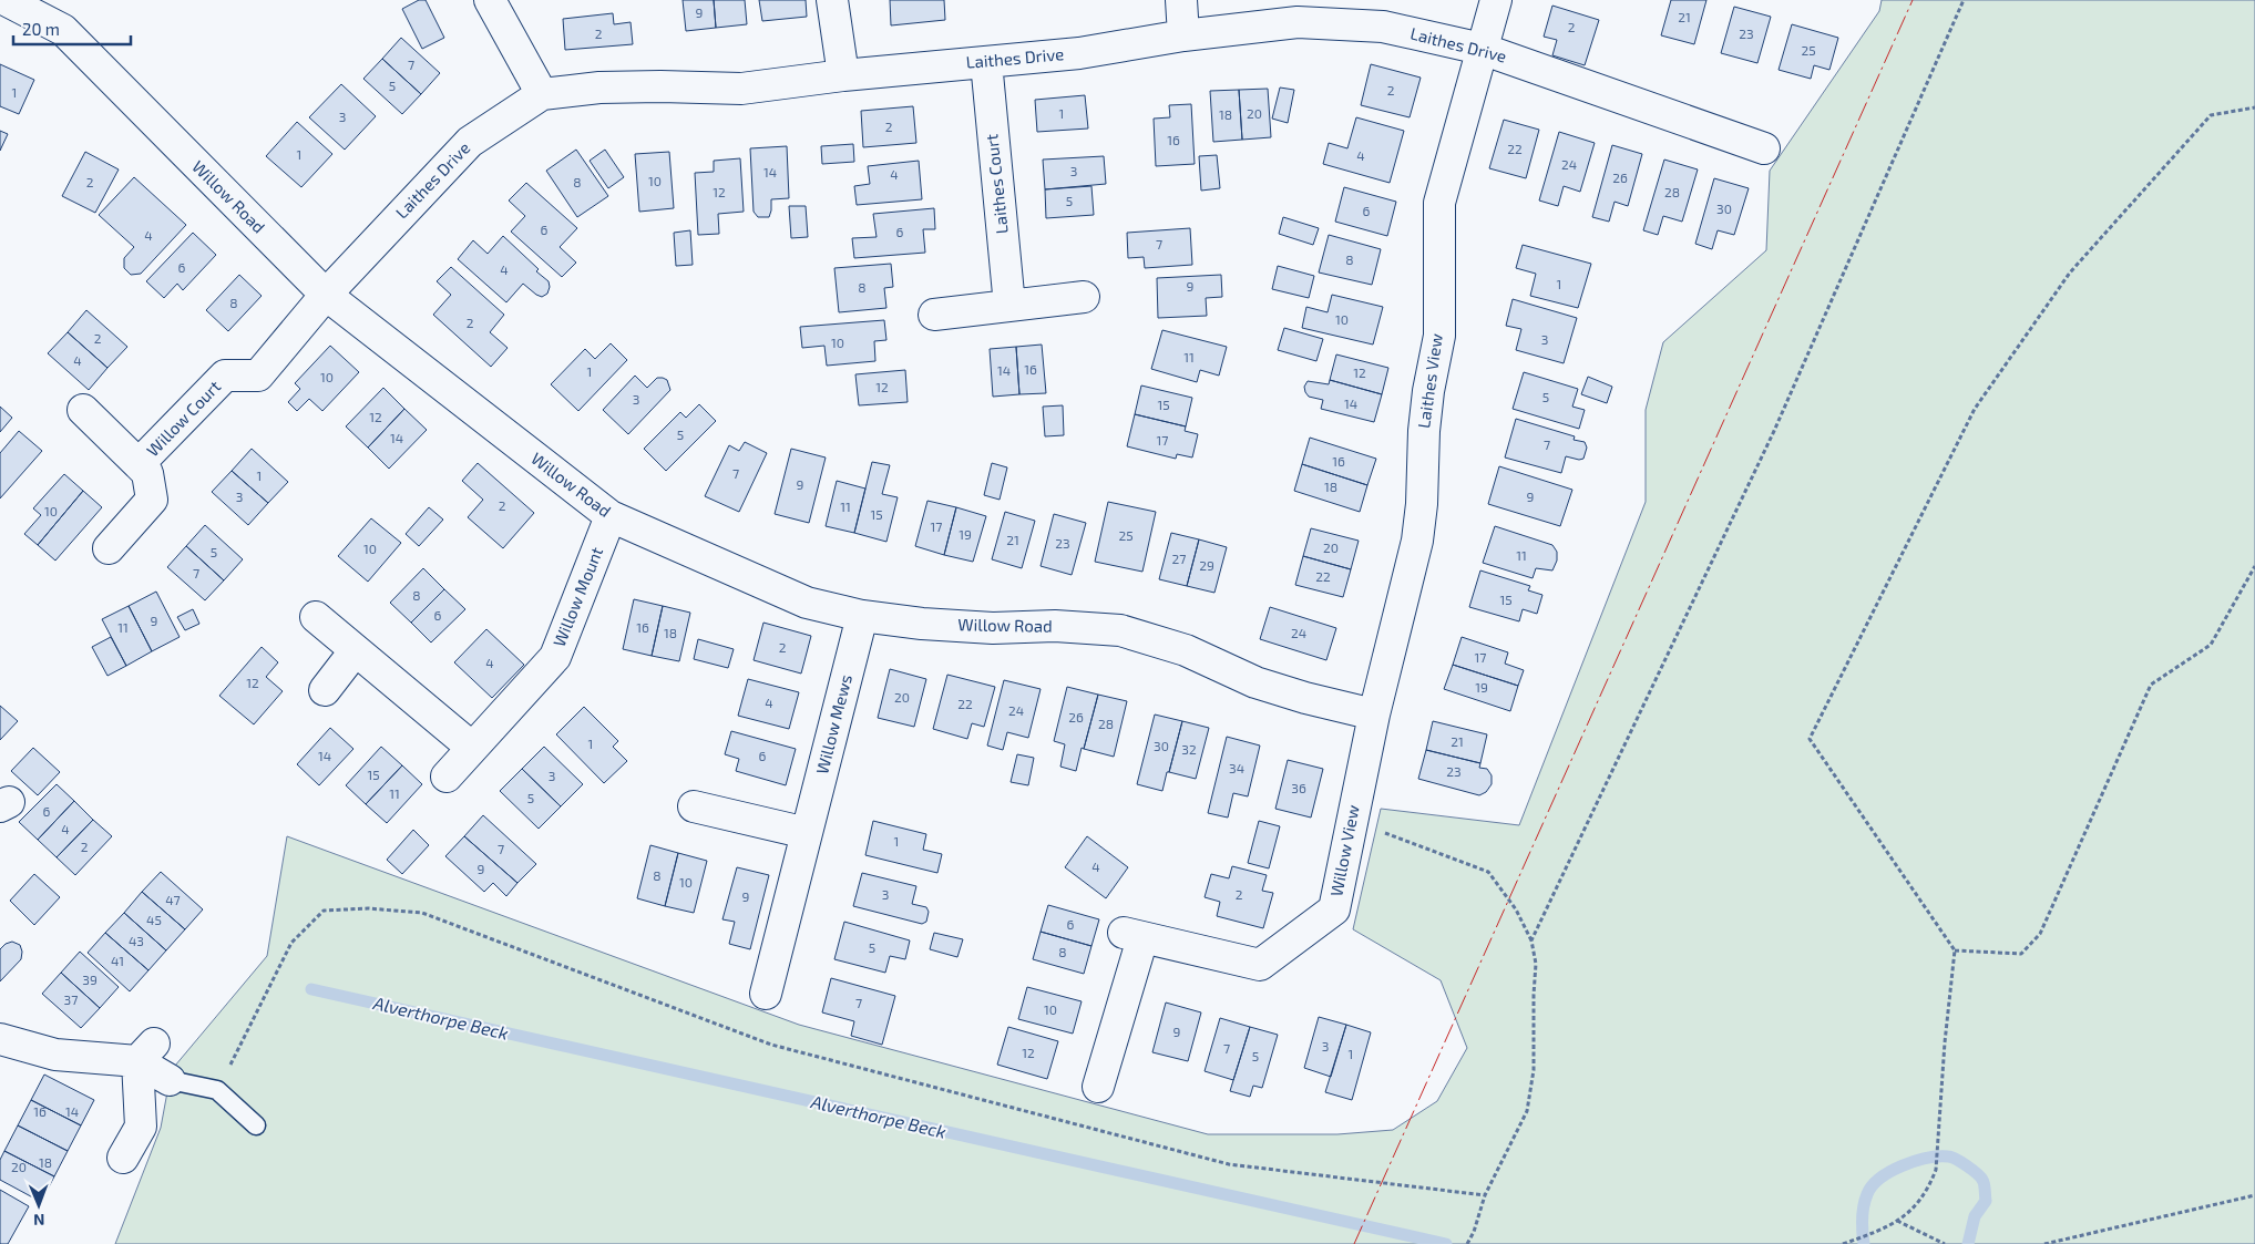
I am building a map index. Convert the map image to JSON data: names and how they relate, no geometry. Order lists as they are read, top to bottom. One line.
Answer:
{"streets":{"street":["Laithes Drive","Laithes Court","Willow Road","Laithes View","Willow Court","Willow Mount","Willow Mews","Willow View"]},"crossings":[["Laithes Drive","Laithes Court"],["Laithes Drive","Willow Road"],["Laithes Drive","Laithes View"],["Laithes Drive","Willow Court"],["Willow Road","Laithes View"],["Willow Road","Willow Court"],["Willow Road","Willow Mount"],["Willow Road","Willow Mews"],["Willow Road","Willow View"],["Laithes View","Willow View"]],"water":["Alverthorpe Beck"],"house_numbers":["9","21","2","2","23","25","7","5","2","1","1","20","18","3","2","16","22","1","4","24","3","14","4","26","10","2","8","12","28","5","30","6","6","6","4","7","8","6","4","1","9","8","8","10","2","2","3","10","11","4","16","14","1","12","10","12","5","3","14","15","12","5","14","17","7","16","7","1","9","18","3","9","2","11","10","15","17","19","25","21","23","20","10","5","11","27","29","7","22","8","15","6","9","11","16","18","24","2","17","4","12","19","20","4","22","24","26","28","21","1","30","32","14","6","34","23","15","3","36","11","5","6","4","1","2","7","4","9","8","10","3","2","9","47","45","6","43","5","8","41","39","37","7","10","9","3","7","12","1","5","16","14","18","20"],"scale_bar":"20 m","north":"bottom"}
